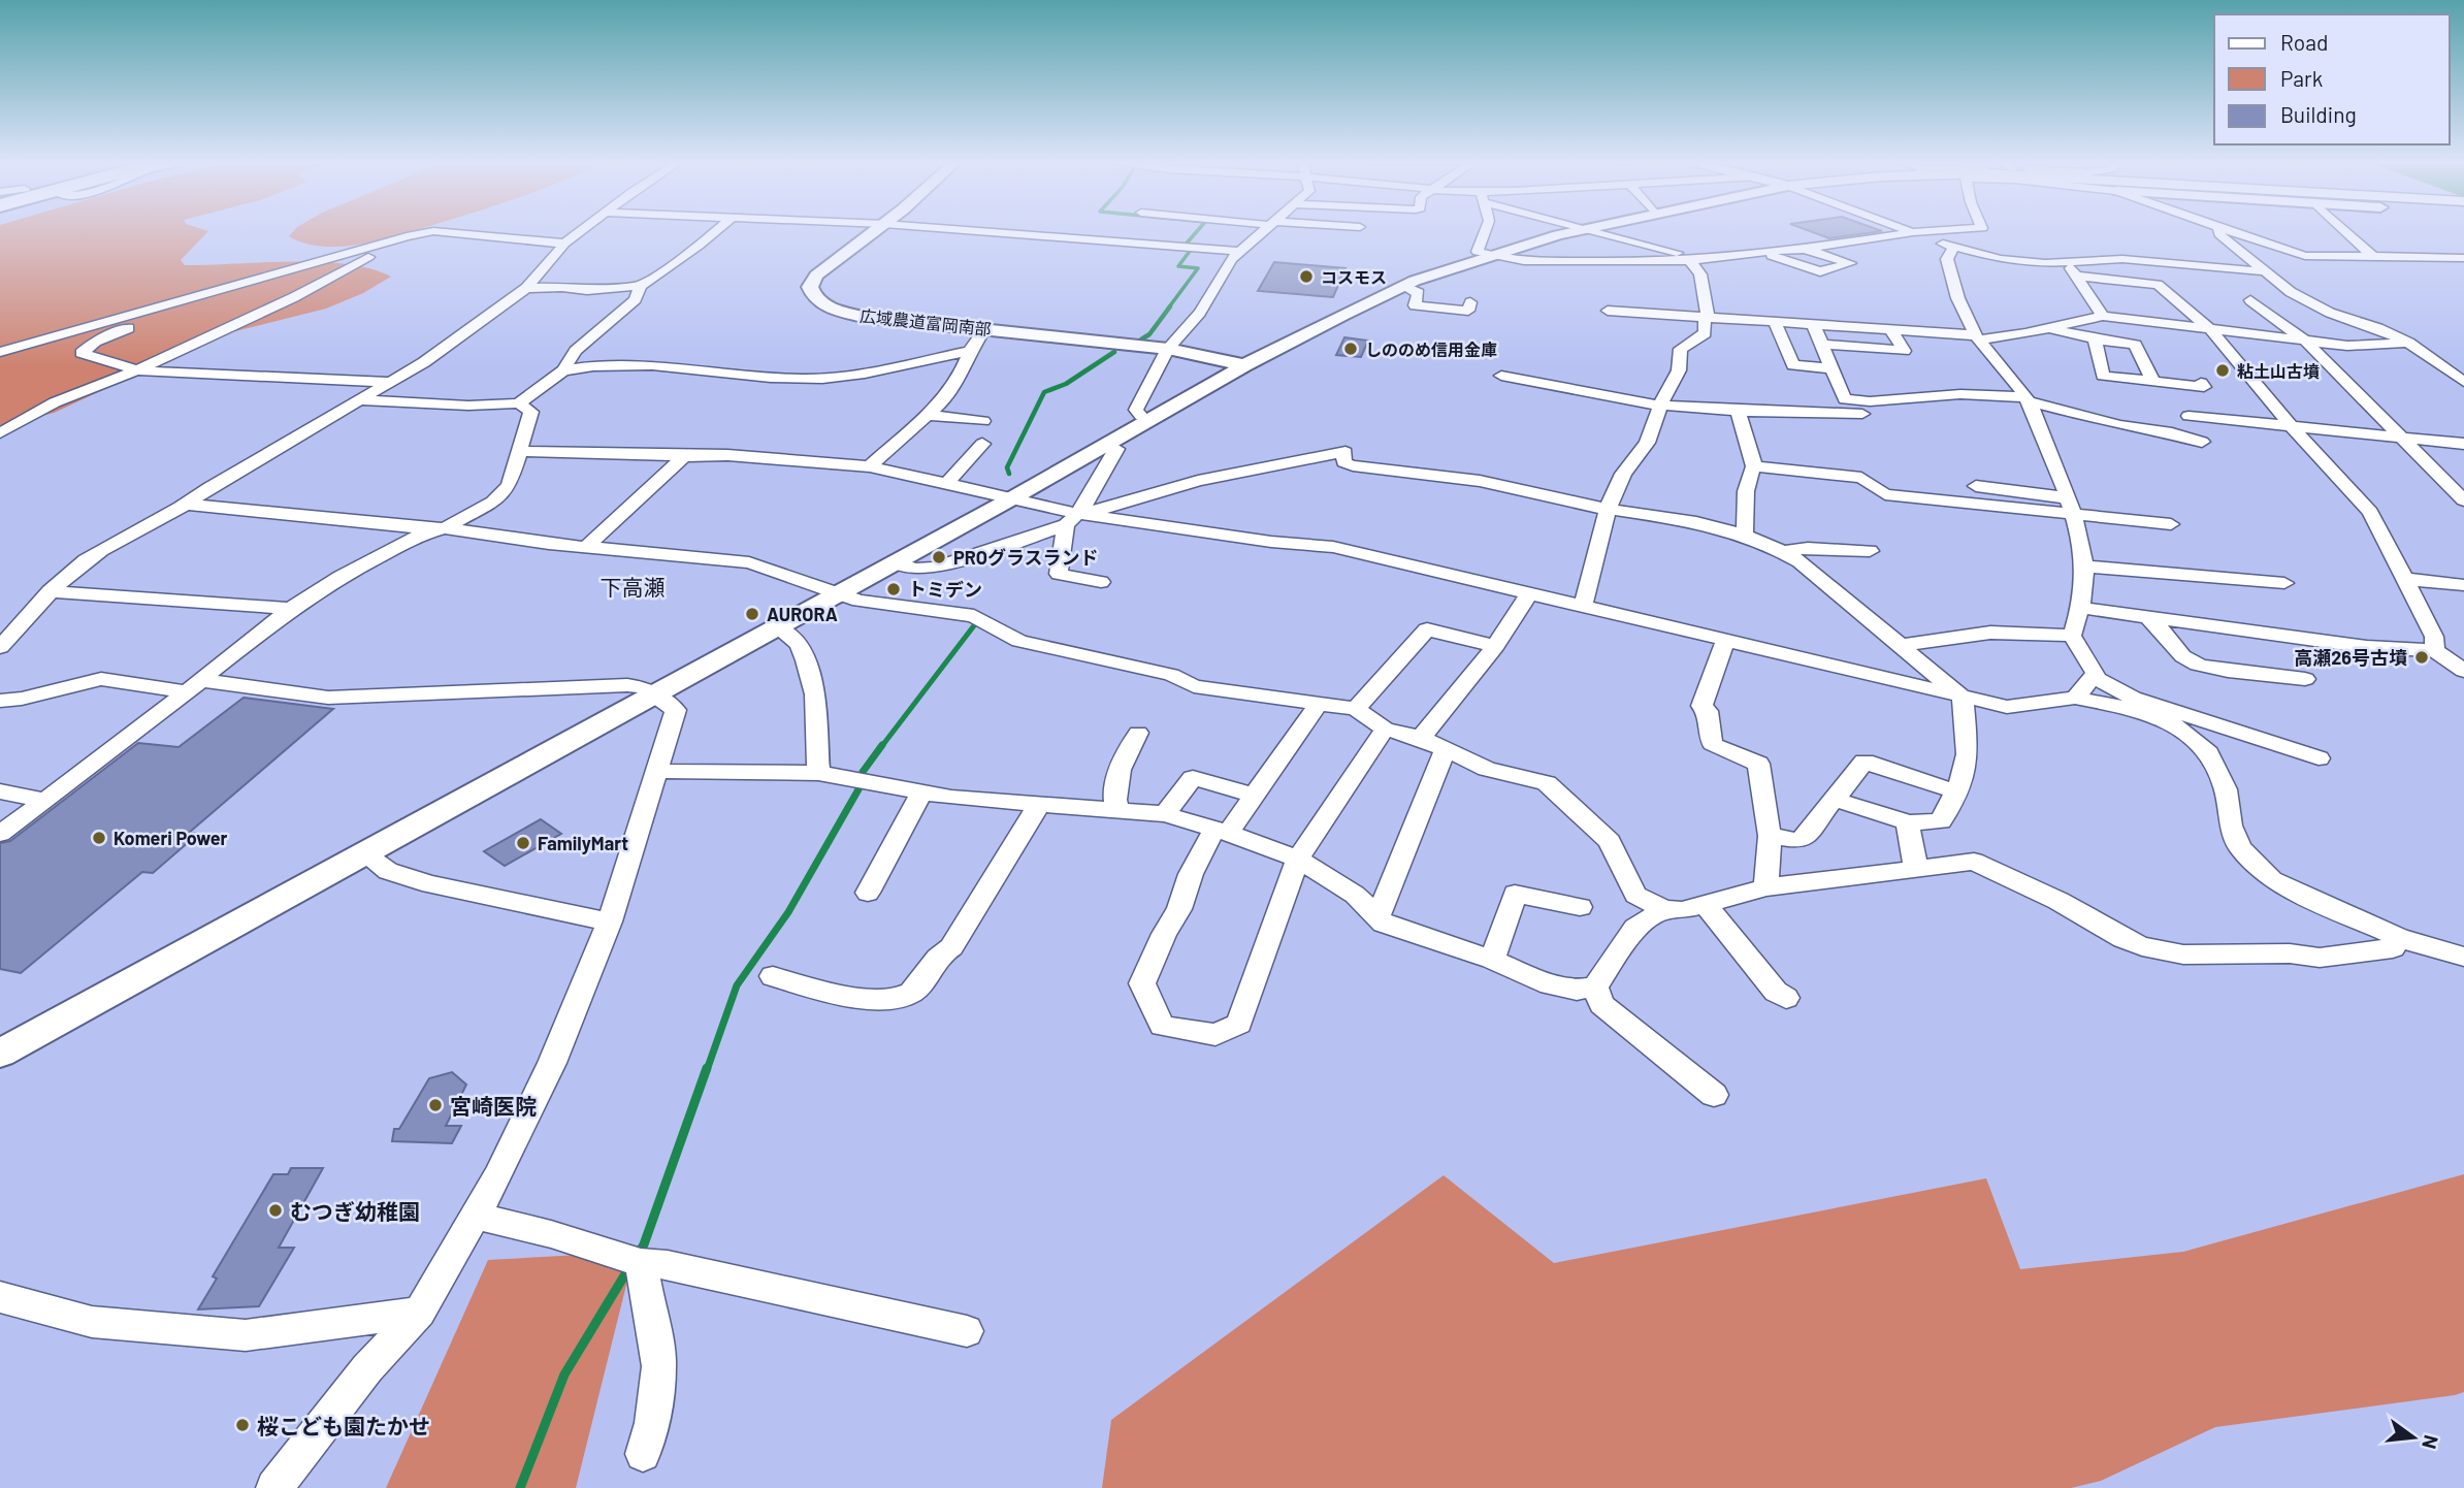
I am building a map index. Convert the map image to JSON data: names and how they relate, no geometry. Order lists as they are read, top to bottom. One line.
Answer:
{"streets":{"street":["広域農道富岡南部"]},"districts":["下高瀬"],"places":["コスモス","しののめ信用金庫","粘土山古墳","PROグラスランド","トミデン","AURORA","高瀬26号古墳","Komeri Power","FamilyMart","宮崎医院","むつぎ幼稚園","桜こども園たかせ"],"legend":["Road","Park","Building"],"north":"right"}
